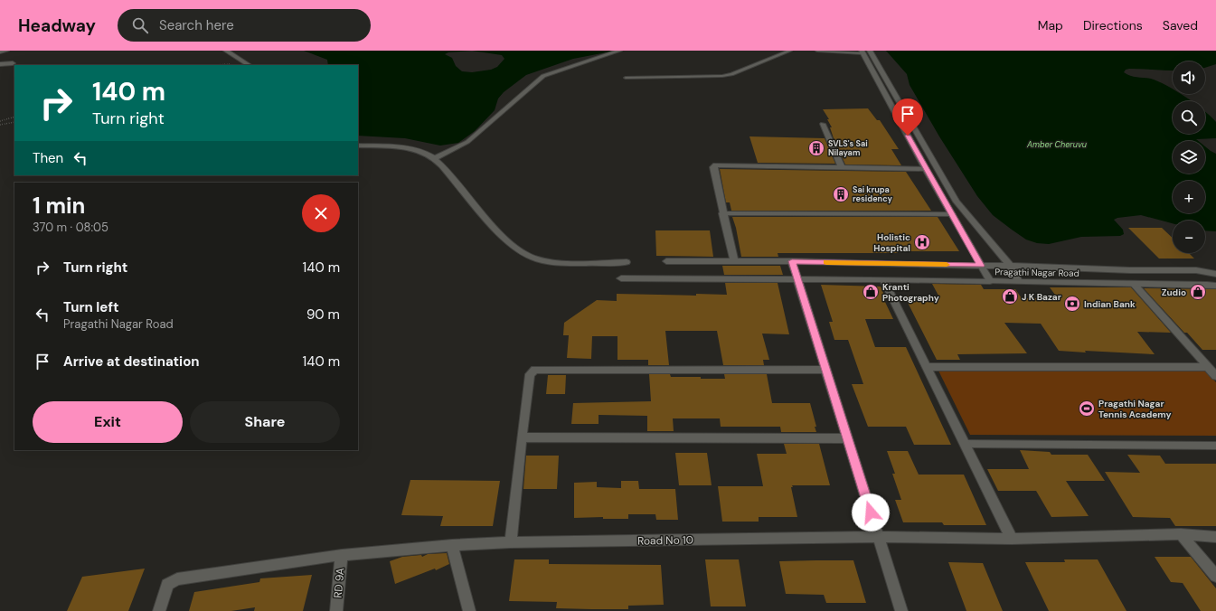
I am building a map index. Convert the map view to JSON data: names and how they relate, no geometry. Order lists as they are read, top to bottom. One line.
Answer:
{"streets":{"street":["Pragathi Nagar Road","Road No 10","RD 9A"]},"crossings":[["Road No 10","RD 9A"]],"water":["Amber Cheruvu"],"places":{"building":["SVLS's Sai Nilayam","Sai krupa residency"],"hospital":["Holistic Hospital"],"shop":["Kranti Photography","Zudio","J K Bazar"],"bank":["Indian Bank"],"sports":["Pragathi Nagar Tennis Academy"]},"page":{"header":"Headway","search":"Search here","nav":["Map","Directions","Saved"],"map_buttons":["+","−"],"turn":["140 m","Turn right"],"then":"Then","heading":["1 min","370 m · 08:05"],"list":[{"name":"Turn right","value":"140 m"},{"name":"Turn left","note":"Pragathi Nagar Road","value":"90 m"},{"name":"Arrive at destination","value":"140 m"}],"buttons":["Exit","Share"]}}
